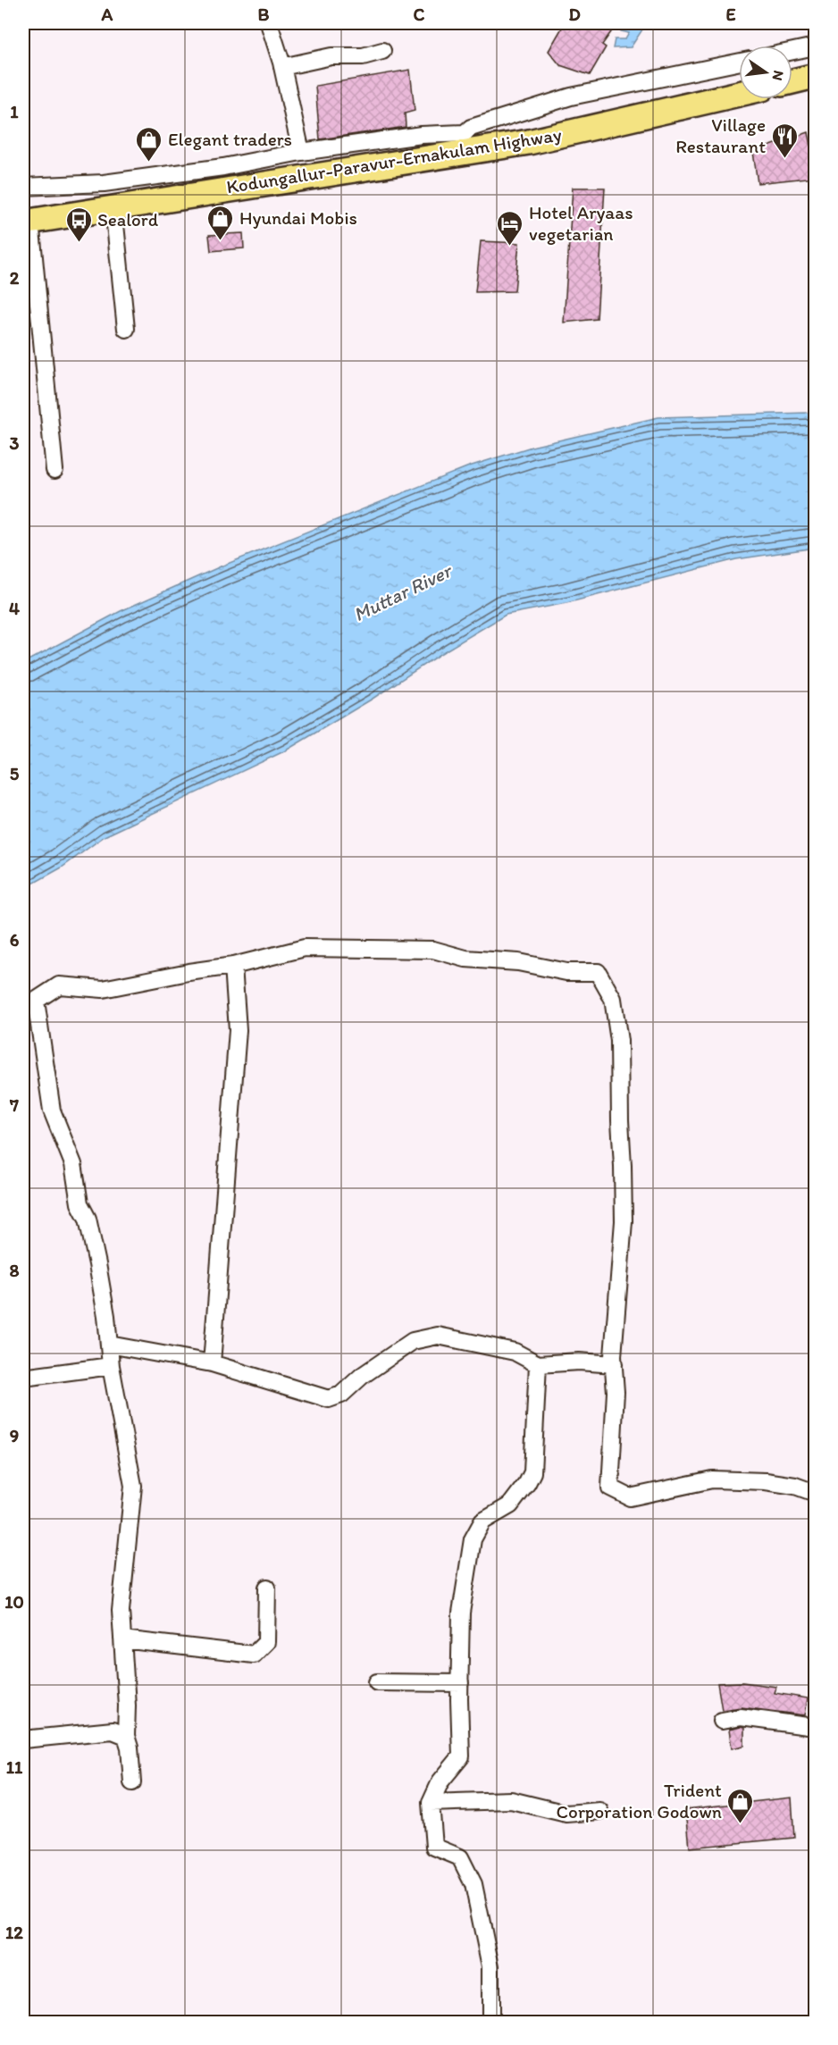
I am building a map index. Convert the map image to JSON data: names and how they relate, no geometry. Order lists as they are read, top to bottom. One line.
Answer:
{"streets":{"highway":["Kodungallur-Paravur-Ernakulam Highway"]},"water":["Muttar River"],"places":{"restaurant":["Village Restaurant"],"shop":["Elegant traders","Hyundai Mobis","Trident Corporation Godown"],"bus stop":["Sealord"],"hotel":["Hotel Aryaas vegetarian"]},"north":"right","grid":{"columns":["A","B","C","D","E"],"rows":["1","2","3","4","5","6","7","8","9","10","11","12"]}}
